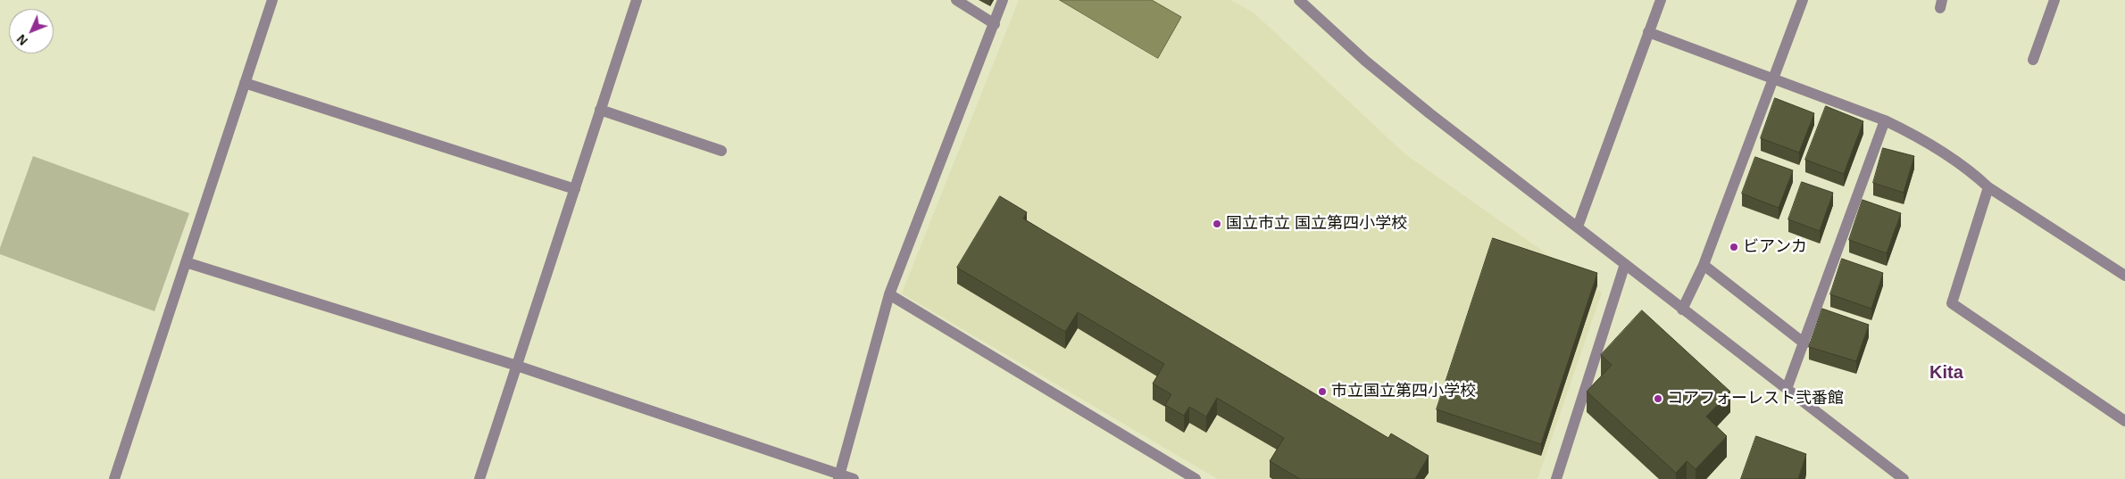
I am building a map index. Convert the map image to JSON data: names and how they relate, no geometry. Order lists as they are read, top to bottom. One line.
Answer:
{"districts":["Kita"],"places":["国立市立 国立第四小学校","ビアンカ","市立国立第四小学校","コアフォーレスト弐番館"],"north":"bottom left"}
